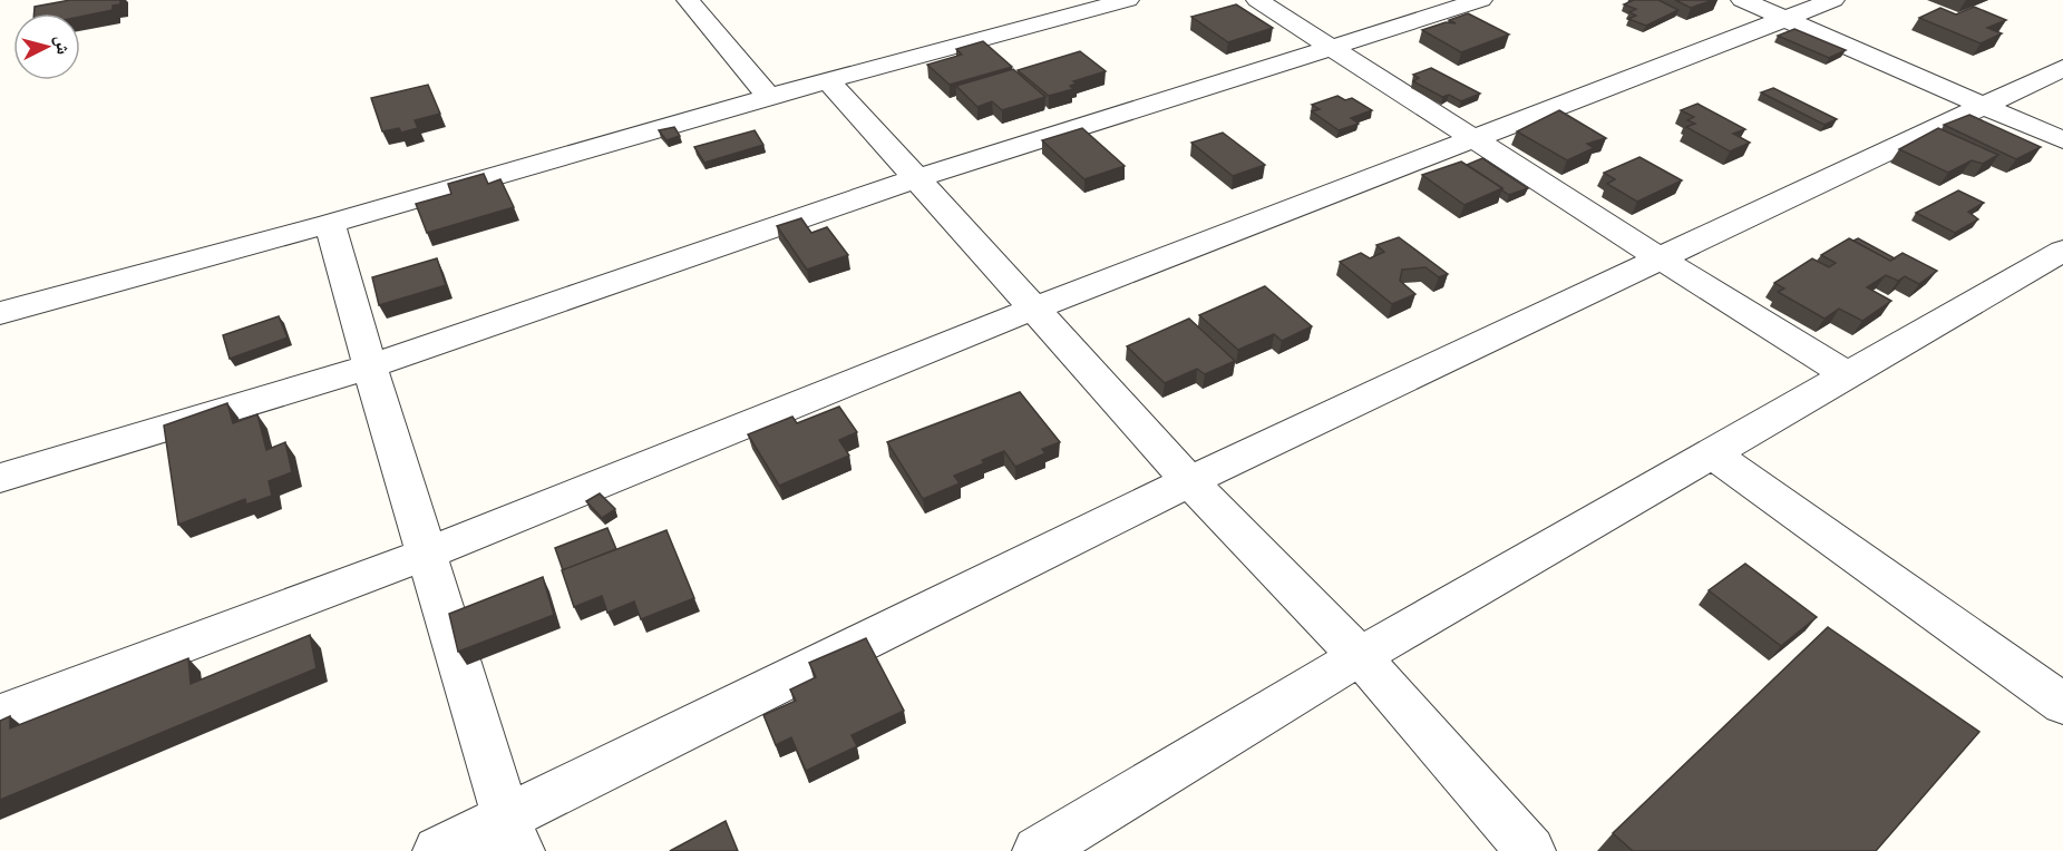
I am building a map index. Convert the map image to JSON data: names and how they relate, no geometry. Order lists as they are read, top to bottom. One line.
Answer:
{"north":"right"}
